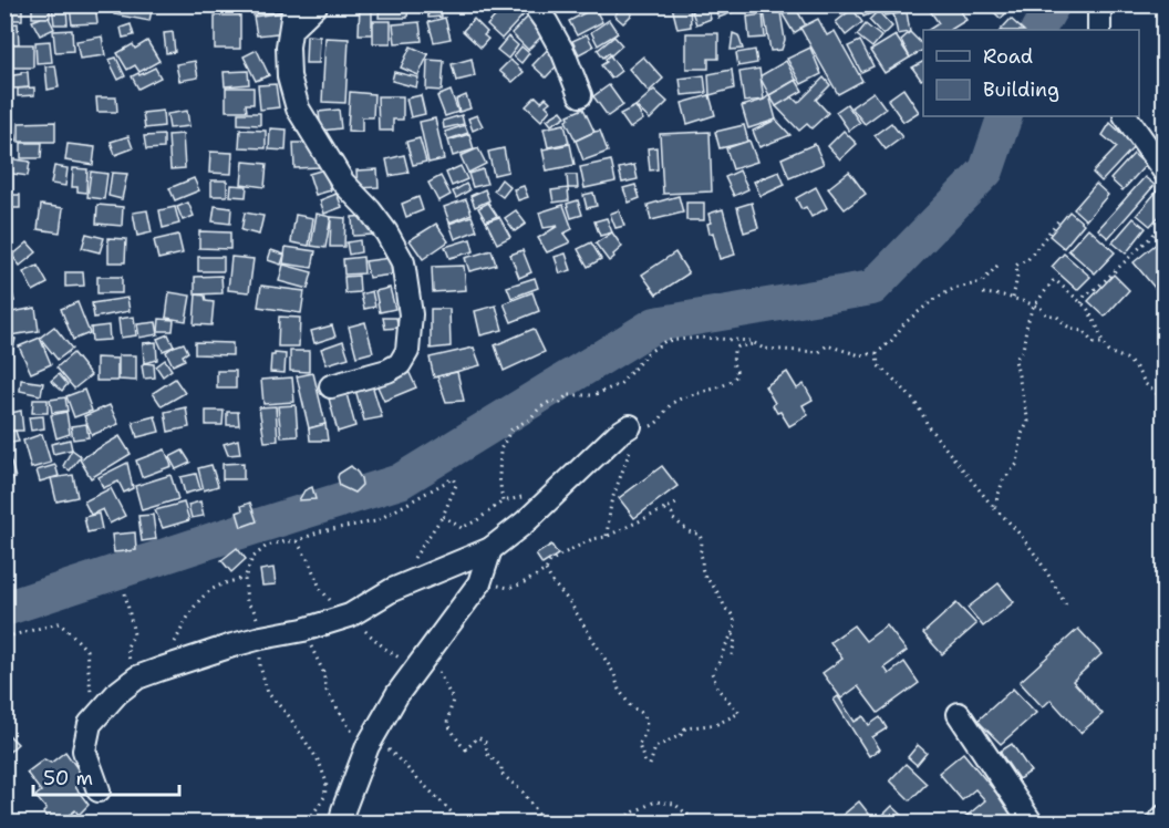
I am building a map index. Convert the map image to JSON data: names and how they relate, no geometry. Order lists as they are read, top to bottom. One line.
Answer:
{"legend":["Road","Building"],"scale_bar":"50 m"}
